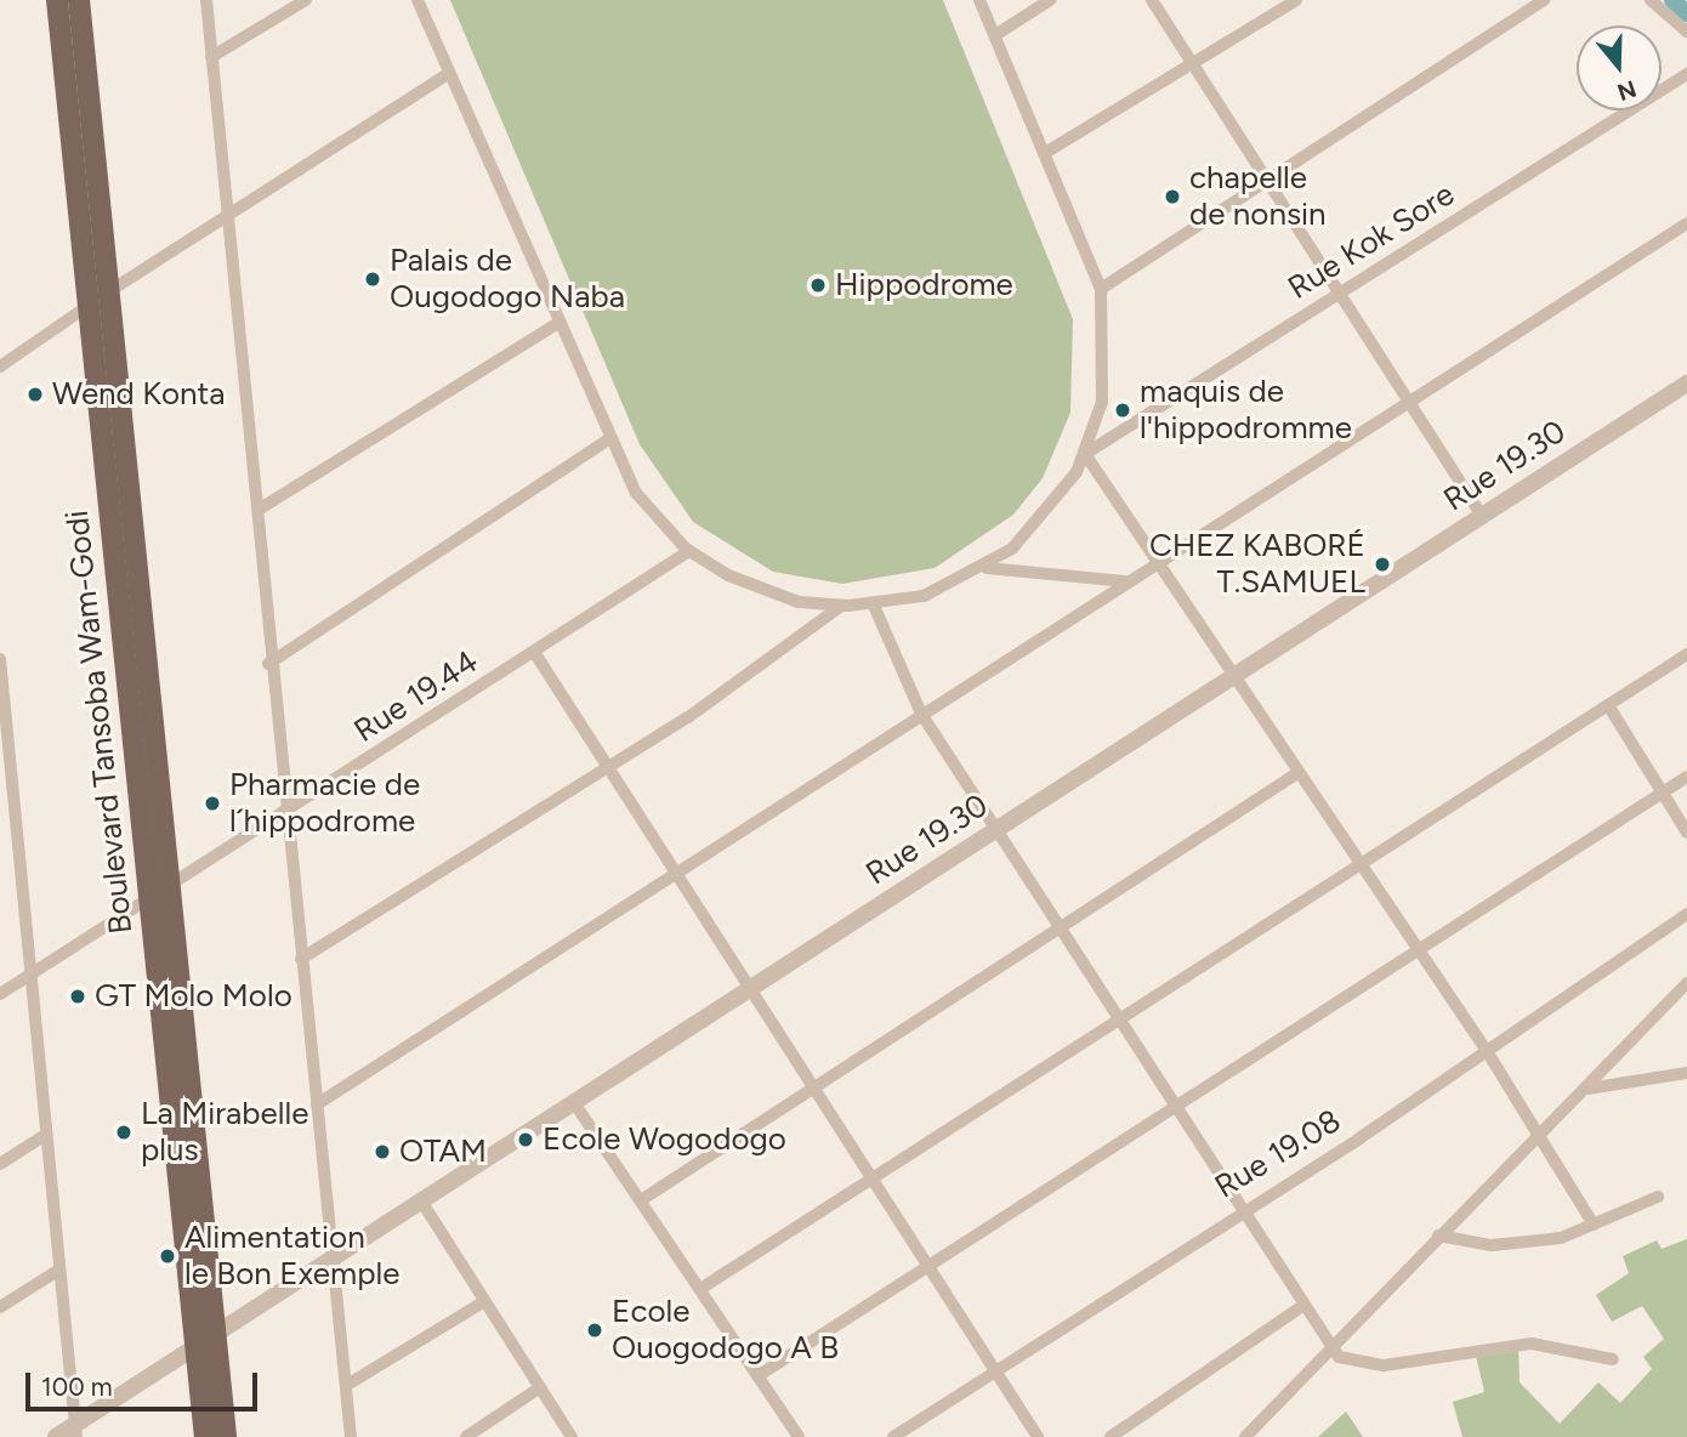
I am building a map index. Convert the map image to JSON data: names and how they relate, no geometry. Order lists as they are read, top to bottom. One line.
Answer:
{"streets":{"main road":["Boulevard Tansoba Wam-Godi"],"street":["Rue Kok Sore","Rue 19.30","Rue 19.44","Rue 19.08"]},"crossings":[["Rue 19.30","Boulevard Tansoba Wam-Godi"],["Rue 19.44","Boulevard Tansoba Wam-Godi"]],"places":["chapelle de nonsin","Palais de Ougodogo Naba","Hippodrome","Wend Konta","maquis de l'hippodromme","CHEZ KABORÉ T.SAMUEL","Pharmacie de l´hippodrome","GT Molo Molo","La Mirabelle plus","Ecole Wogodogo","OTAM","Alimentation le Bon Exemple","Ecole Ouogodogo A B"],"scale_bar":"100 m","north":"bottom"}
